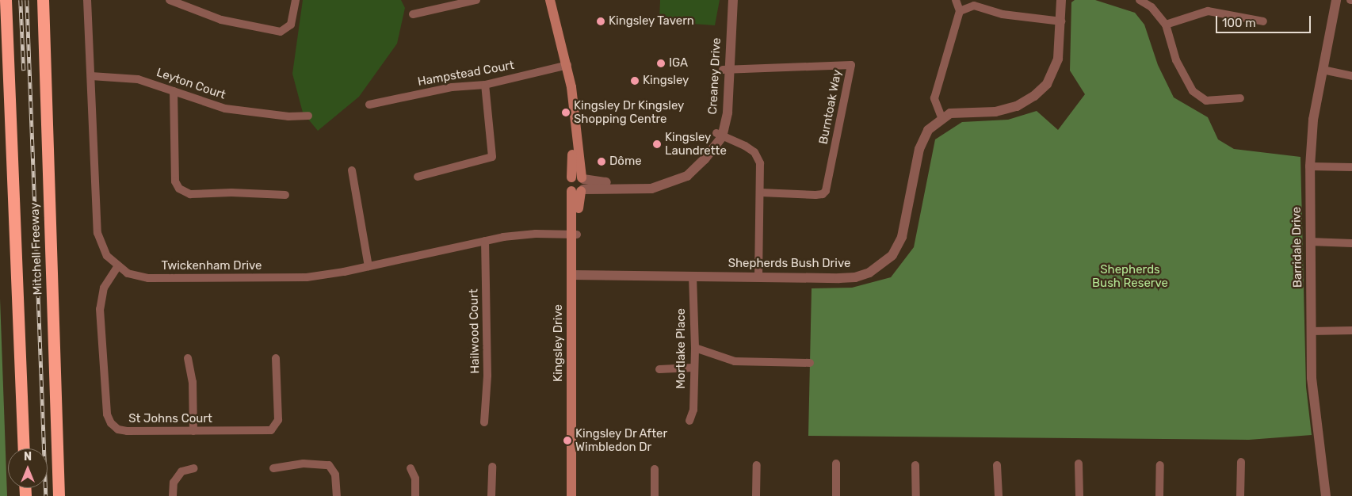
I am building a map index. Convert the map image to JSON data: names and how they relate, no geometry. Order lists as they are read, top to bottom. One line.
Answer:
{"streets":{"highway":["Mitchell Freeway"],"main road":["Kingsley Drive"],"street":["Hampstead Court","Creaney Drive","Leyton Court","Burntoak Way","Barridale Drive","Shepherds Bush Drive","Twickenham Drive","Hailwood Court","Mortlake Place","St Johns Court"]},"crossings":[["Hampstead Court","Kingsley Drive"],["Creaney Drive","Burntoak Way"],["Creaney Drive","Kingsley Drive"],["Leyton Court","Twickenham Drive"],["Shepherds Bush Drive","Kingsley Drive"],["Shepherds Bush Drive","Mortlake Place"],["Twickenham Drive","Hailwood Court"],["Twickenham Drive","Kingsley Drive"],["Twickenham Drive","St Johns Court"]],"parks":["Shepherds Bush Reserve"],"places":["Kingsley Tavern","IGA","Kingsley","Kingsley Dr Kingsley Shopping Centre","Kingsley Laundrette","Dôme","Kingsley Dr After Wimbledon Dr"],"scale_bar":"100 m","north":"top"}
